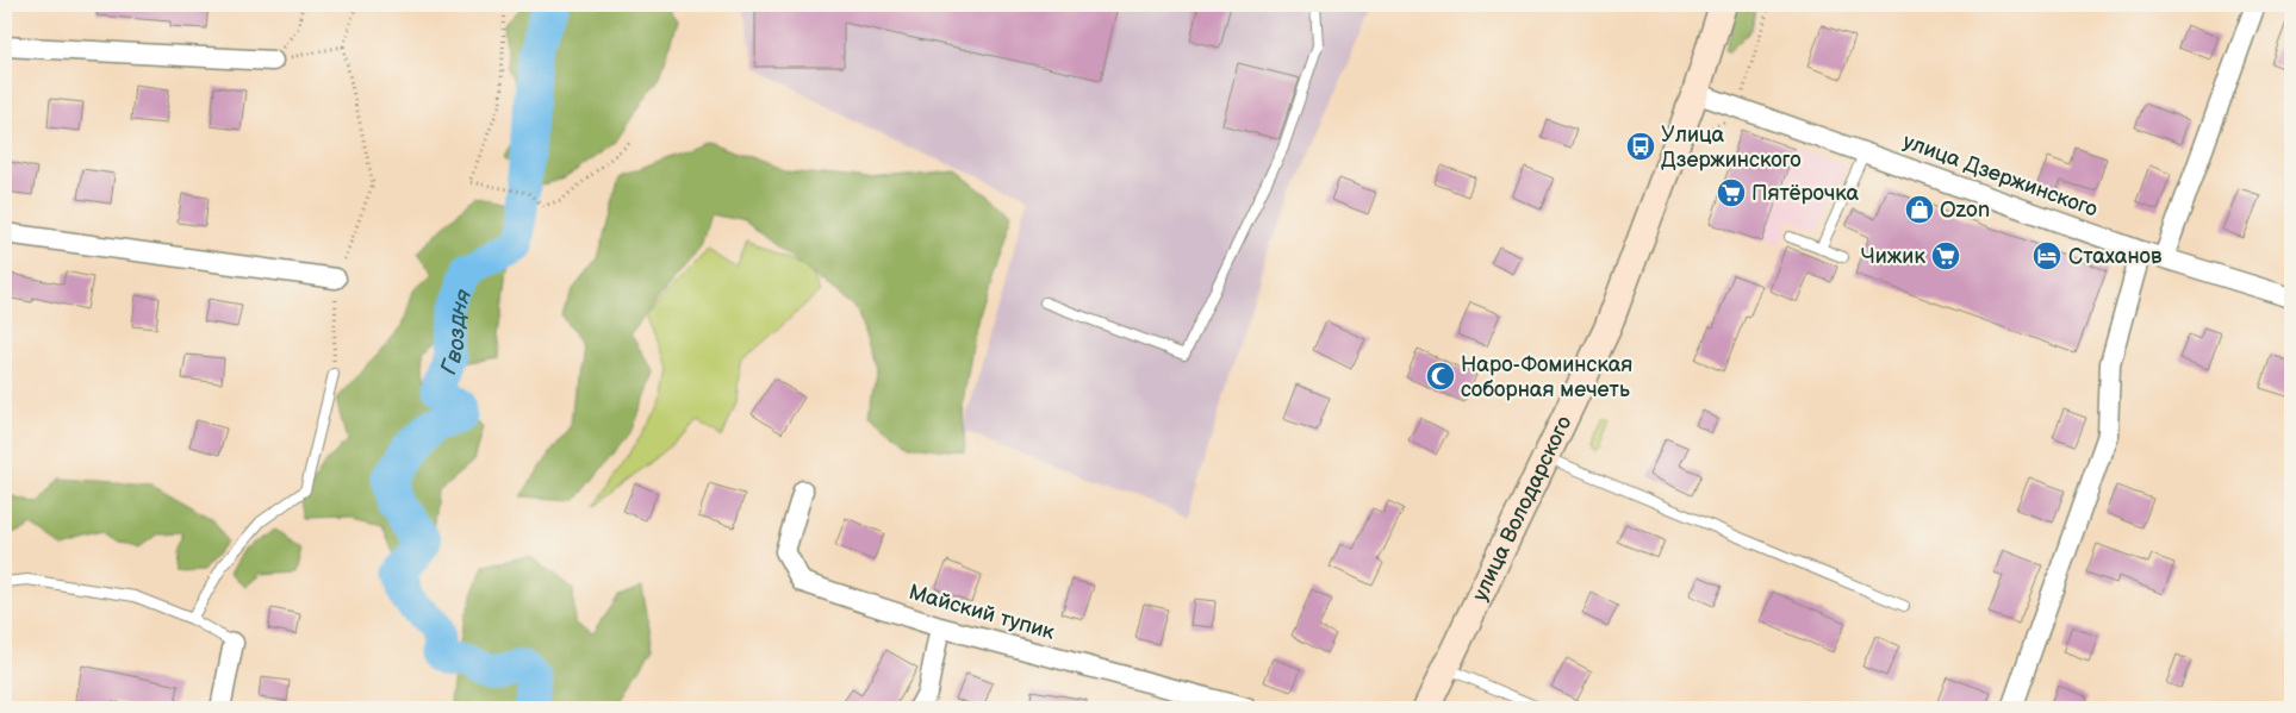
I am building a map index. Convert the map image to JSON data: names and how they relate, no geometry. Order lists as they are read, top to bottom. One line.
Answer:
{"streets":{"main road":["улица Володарского"],"street":["улица Дзержинского","Майский тупик"]},"crossings":[["улица Дзержинского","улица Володарского"]],"water":["Гвоздня"],"places":{"bus stop":["Улица Дзержинского"],"supermarket":["Пятёрочка","Чижик"],"shop":["Ozon"],"hotel":["Стаханов"],"mosque":["Наро-Фоминская соборная мечеть"]}}
